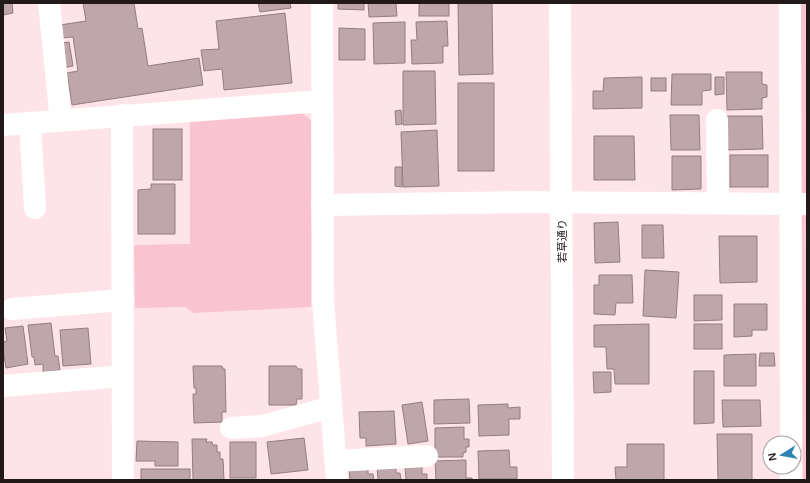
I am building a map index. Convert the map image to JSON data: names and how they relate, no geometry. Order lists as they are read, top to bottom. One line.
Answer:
{"streets":{"street":["若草通り"]},"north":"left"}
